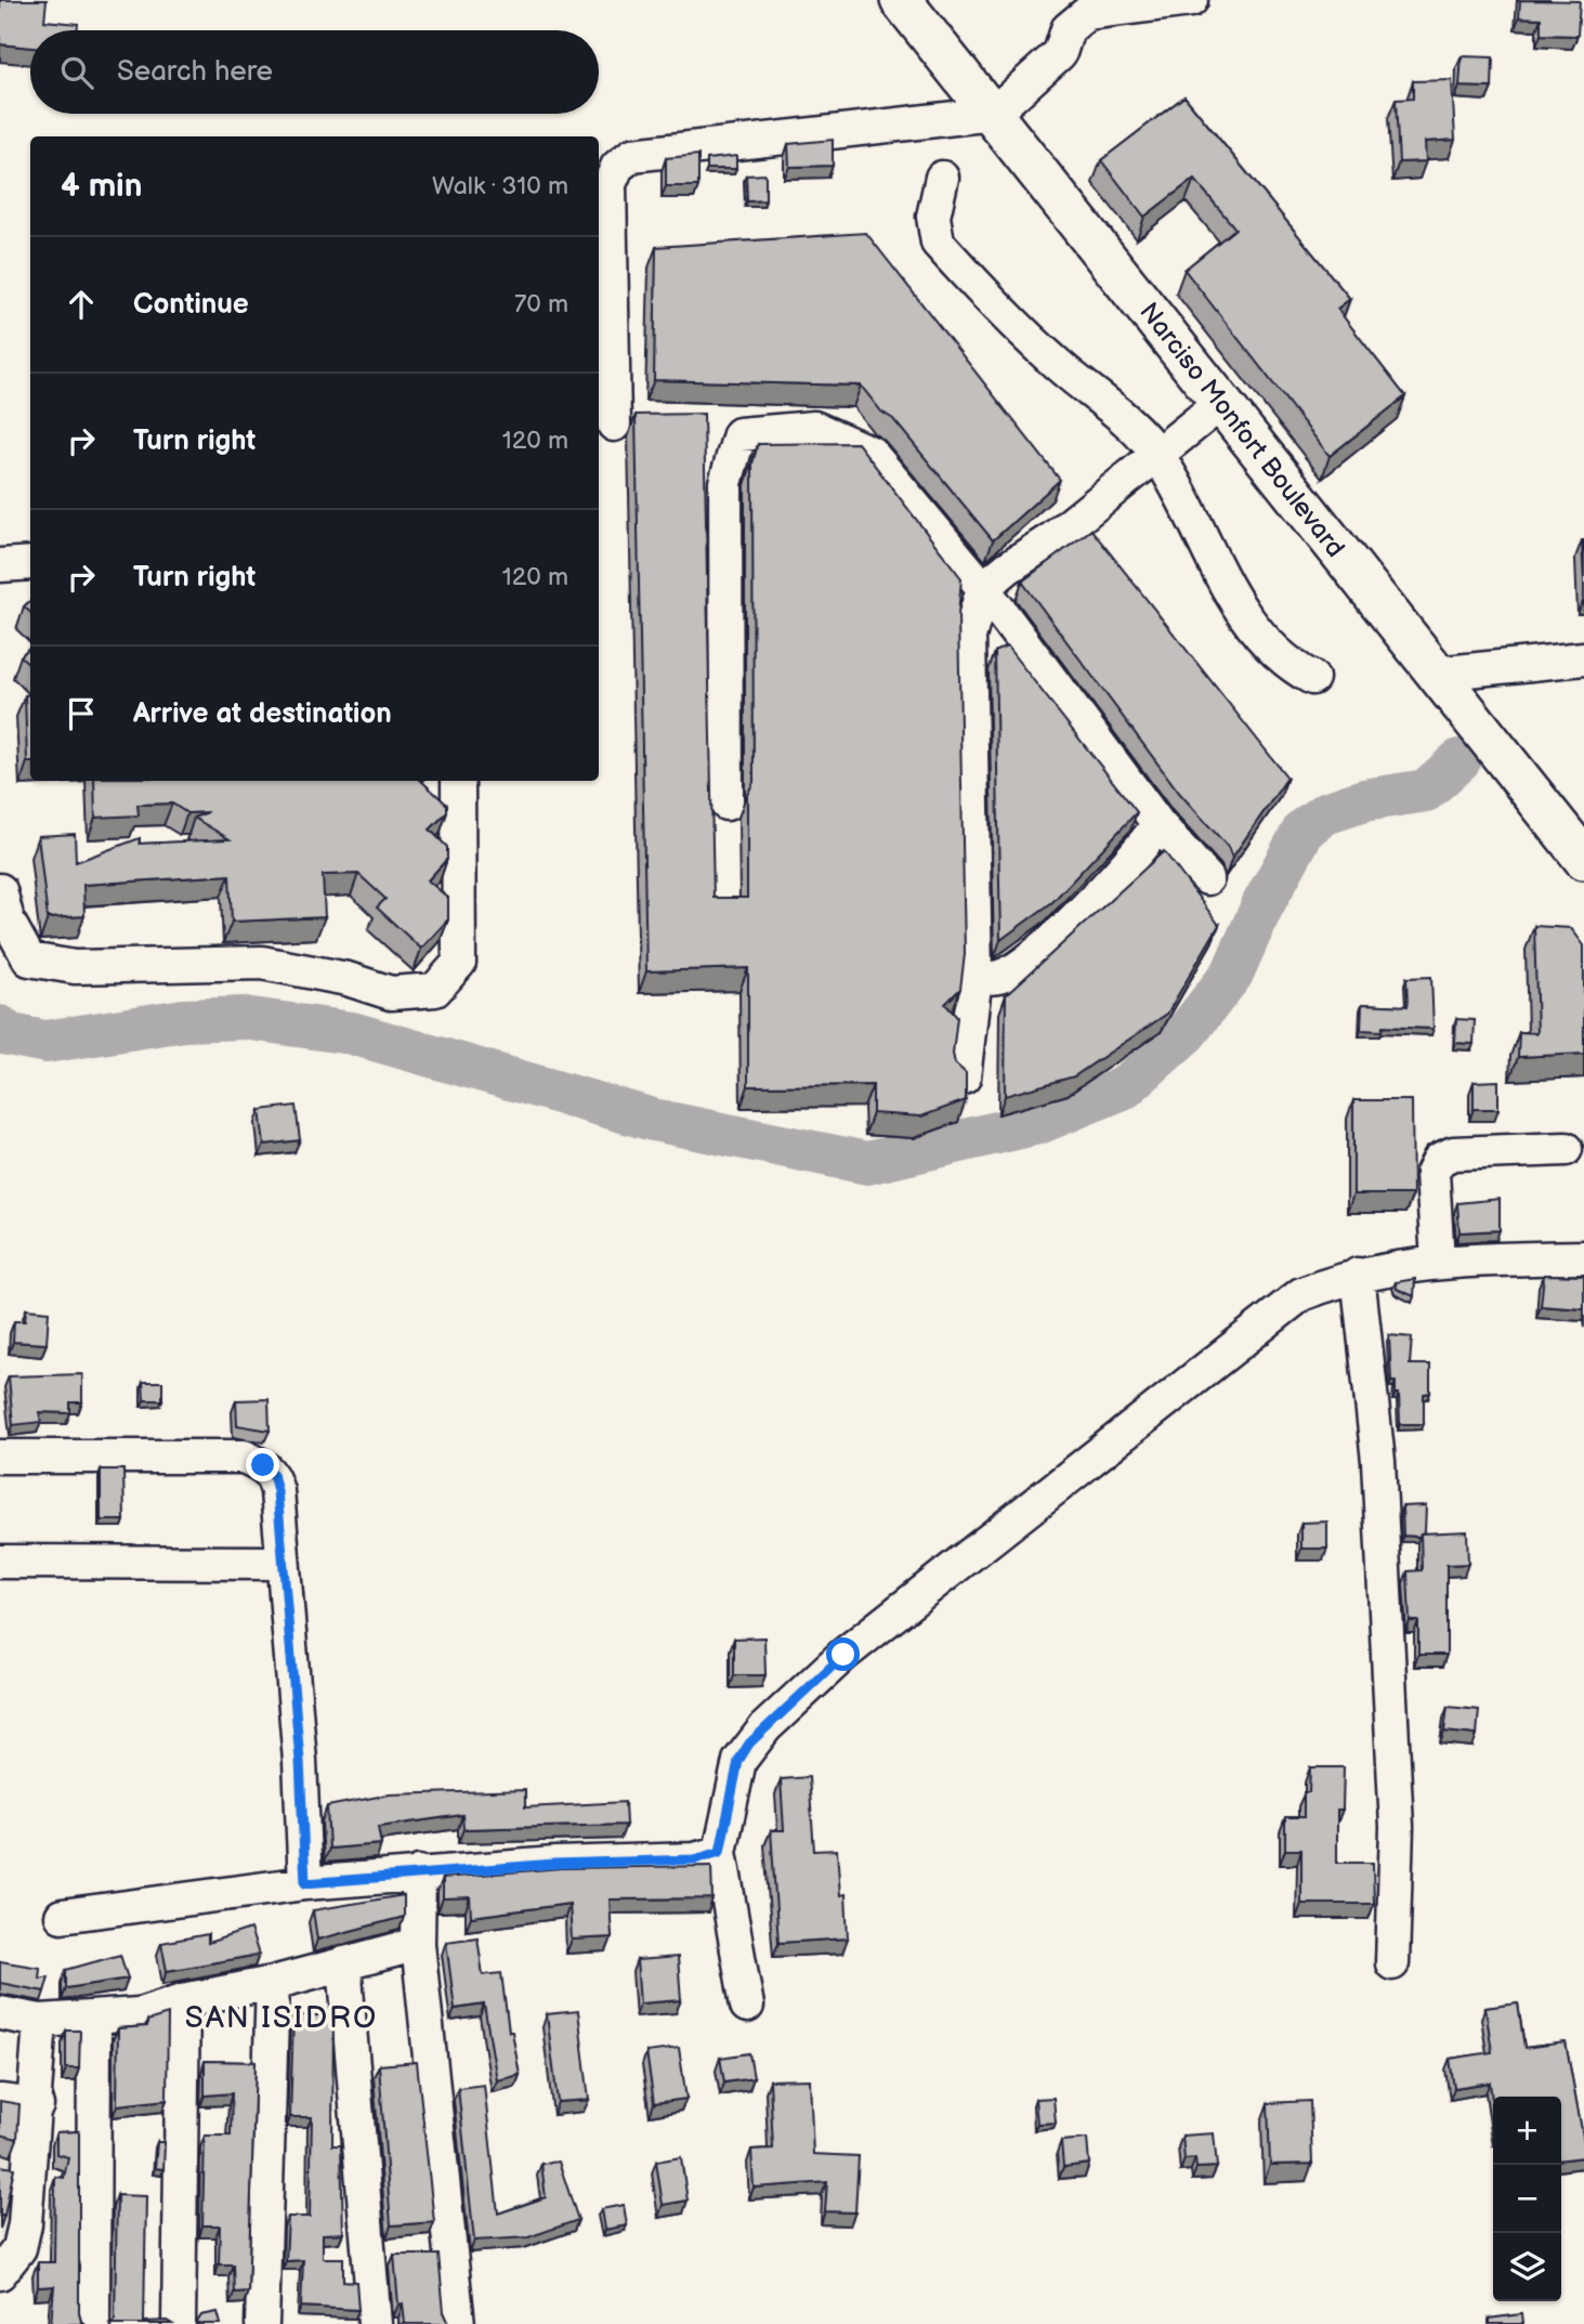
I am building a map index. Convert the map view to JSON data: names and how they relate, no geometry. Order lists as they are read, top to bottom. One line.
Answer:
{"streets":{"main road":["Narciso Monfort Boulevard"]},"districts":["SAN ISIDRO"],"page":{"search":"Search here","heading":["4 min","Walk · 310 m"],"list":[["Continue","70 m"],["Turn right","120 m"],["Turn right","120 m"],"Arrive at destination"],"map_buttons":["+","−"]}}
